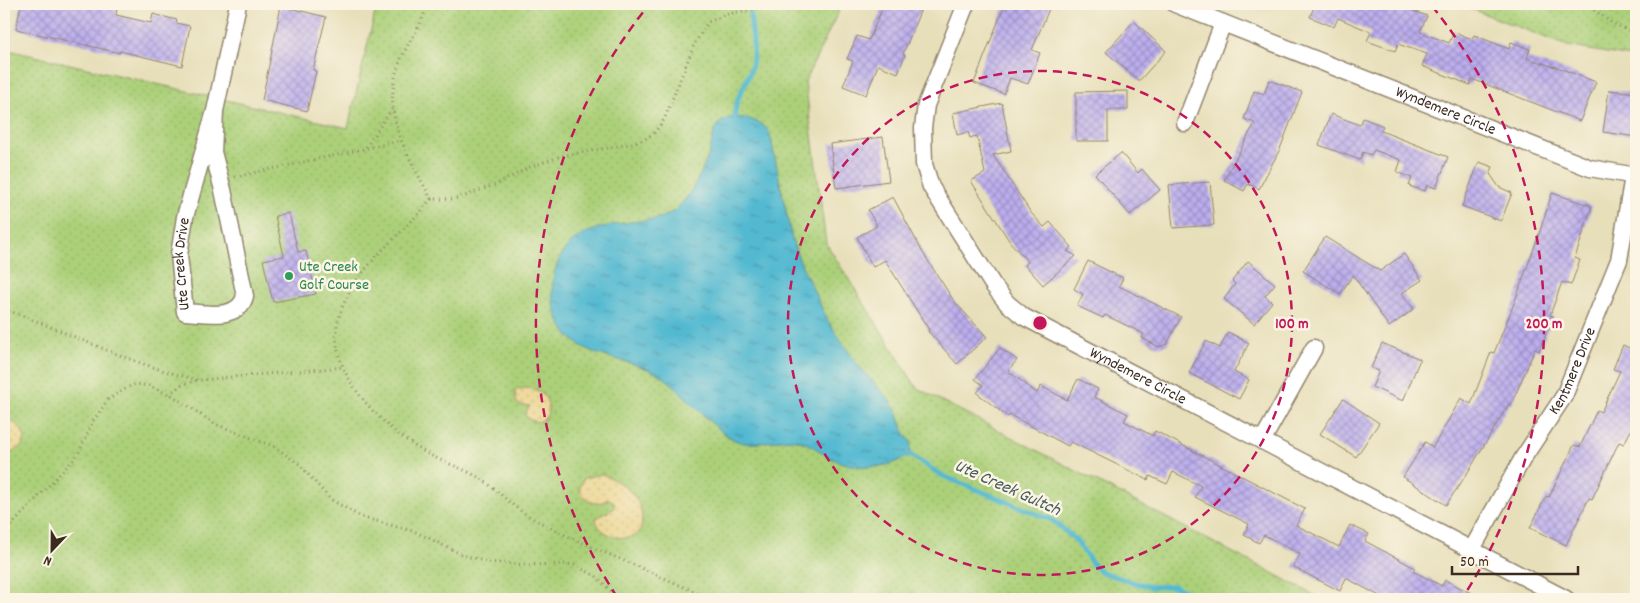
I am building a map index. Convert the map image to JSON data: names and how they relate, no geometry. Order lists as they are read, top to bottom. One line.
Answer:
{"streets":{"street":["Wyndemere Circle","Ute Creek Drive","Kentmere Drive"]},"crossings":[["Wyndemere Circle","Kentmere Drive"]],"water":["Ute Creek Gultch"],"places":["Ute Creek Golf Course"],"scale_bar":"50 m","north":"bottom","rings":["100 m","200 m"]}
